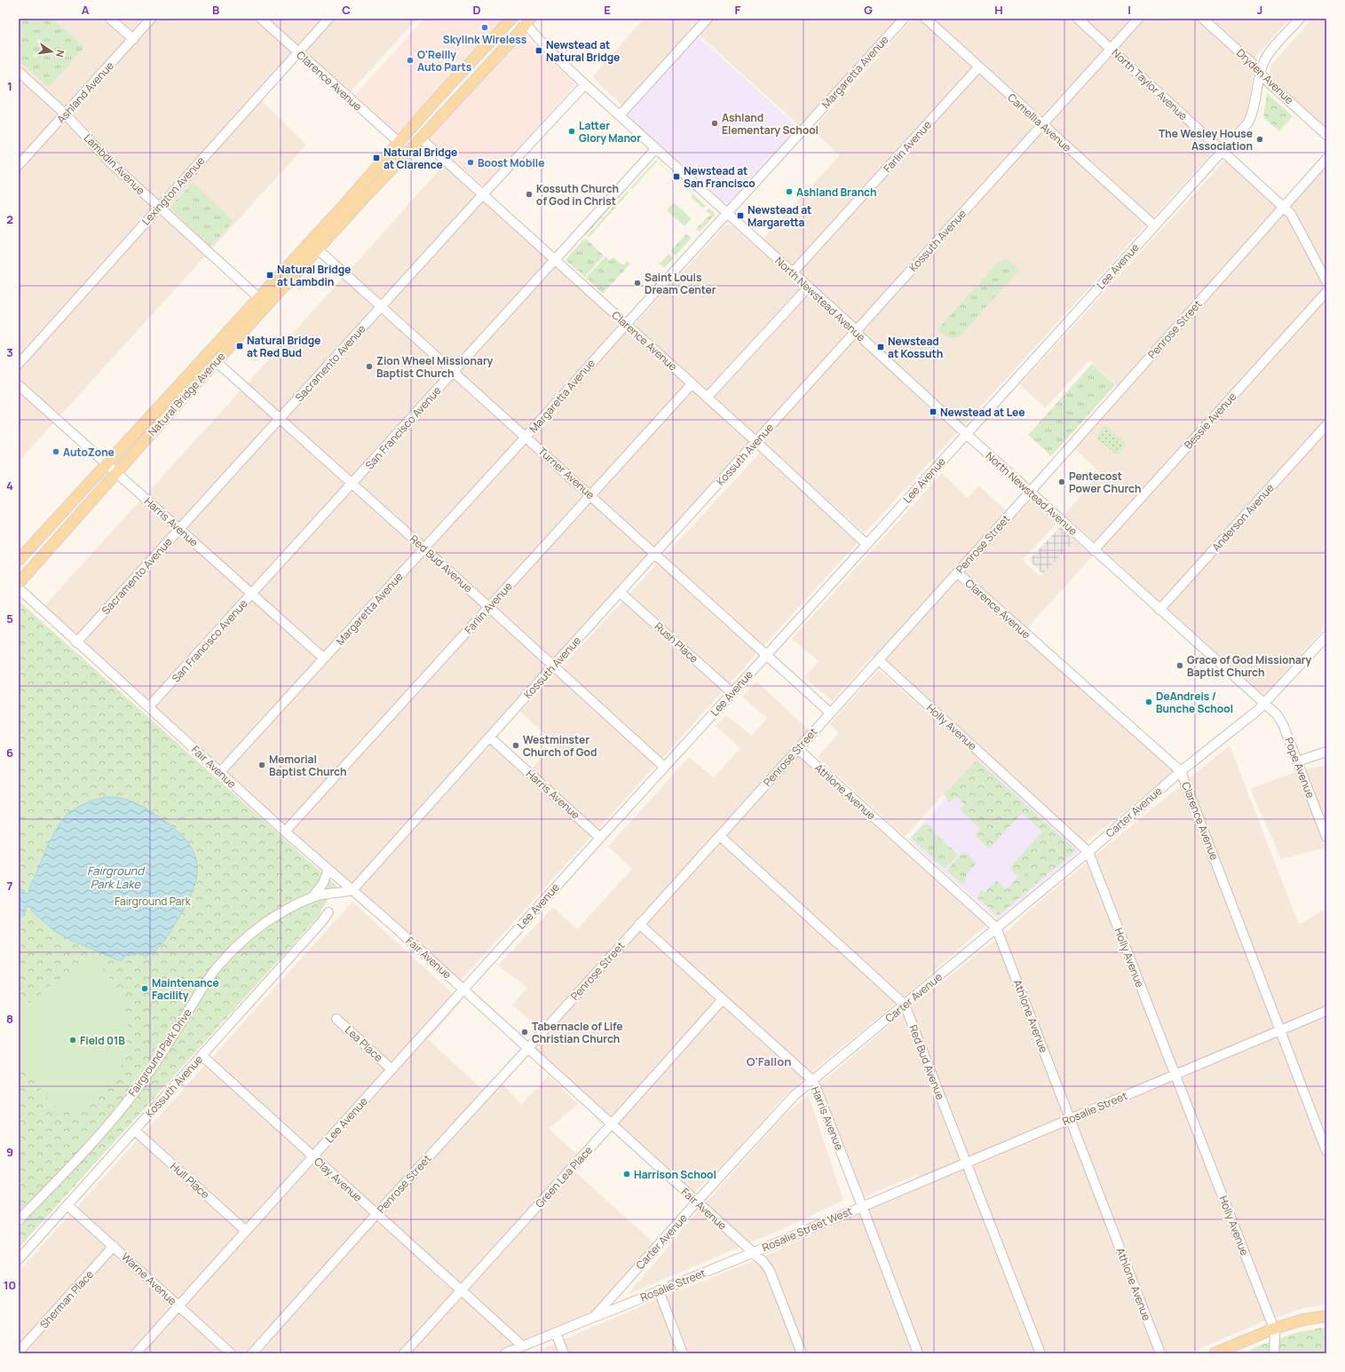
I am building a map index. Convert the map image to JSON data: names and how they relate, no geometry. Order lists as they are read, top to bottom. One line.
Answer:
{"streets":{"main road":["Natural Bridge Avenue"],"street":["Margaretta Avenue","Dryden Avenue","Clarence Avenue","North Taylor Avenue","Ashland Avenue","Camellia Avenue","Farlin Avenue","Lambdin Avenue","Lexington Avenue","Kossuth Avenue","Lee Avenue","North Newstead Avenue","Penrose Street","Sacramento Avenue","Bessie Avenue","San Francisco Avenue","Turner Avenue","Anderson Avenue","Harris Avenue","Red Bud Avenue","Rush Place","Holly Avenue","Fair Avenue","Pope Avenue","Athlone Avenue","Carter Avenue","Lea Place","Fairground Park Drive","Rosalie Street","Green Lea Place","Clay Avenue","Hull Place","Rosalie Street West","Warne Avenue","Sherman Place"]},"crossings":[["Margaretta Avenue","Clarence Avenue"],["Margaretta Avenue","North Newstead Avenue"],["Margaretta Avenue","Turner Avenue"],["Margaretta Avenue","Harris Avenue"],["Margaretta Avenue","Red Bud Avenue"],["Margaretta Avenue","Fair Avenue"],["Dryden Avenue","Lee Avenue"],["Clarence Avenue","Farlin Avenue"],["Clarence Avenue","Lexington Avenue"],["Clarence Avenue","Kossuth Avenue"],["Clarence Avenue","Lee Avenue"],["Clarence Avenue","Penrose Street"],["Clarence Avenue","Sacramento Avenue"],["Clarence Avenue","Natural Bridge Avenue"],["Clarence Avenue","San Francisco Avenue"],["Clarence Avenue","Carter Avenue"],["Clarence Avenue","Rosalie Street"],["North Taylor Avenue","Kossuth Avenue"],["North Taylor Avenue","Lee Avenue"],["North Taylor Avenue","Penrose Street"],["Ashland Avenue","Lambdin Avenue"],["Camellia Avenue","Farlin Avenue"],["Camellia Avenue","Kossuth Avenue"],["Camellia Avenue","Lee Avenue"],["Farlin Avenue","North Newstead Avenue"],["Farlin Avenue","Turner Avenue"],["Farlin Avenue","Red Bud Avenue"],["Farlin Avenue","Fair Avenue"],["Lambdin Avenue","Lexington Avenue"],["Lambdin Avenue","Natural Bridge Avenue"],["Kossuth Avenue","North Newstead Avenue"],["Kossuth Avenue","Turner Avenue"],["Kossuth Avenue","Harris Avenue"],["Kossuth Avenue","Red Bud Avenue"],["Kossuth Avenue","Rush Place"],["Kossuth Avenue","Fair Avenue"],["Kossuth Avenue","Fairground Park Drive"],["Kossuth Avenue","Clay Avenue"],["Kossuth Avenue","Hull Place"],["Kossuth Avenue","Warne Avenue"],["Lee Avenue","North Newstead Avenue"],["Lee Avenue","Turner Avenue"],["Lee Avenue","Harris Avenue"],["Lee Avenue","Red Bud Avenue"],["Lee Avenue","Rush Place"],["Lee Avenue","Fair Avenue"],["Lee Avenue","Lea Place"],["Lee Avenue","Clay Avenue"],["Lee Avenue","Hull Place"],["Lee Avenue","Warne Avenue"],["North Newstead Avenue","Penrose Street"],["North Newstead Avenue","Sacramento Avenue"],["North Newstead Avenue","Natural Bridge Avenue"],["North Newstead Avenue","Bessie Avenue"],["North Newstead Avenue","San Francisco Avenue"],["North Newstead Avenue","Anderson Avenue"],["North Newstead Avenue","Pope Avenue"],["North Newstead Avenue","Carter Avenue"],["Penrose Street","Harris Avenue"],["Penrose Street","Red Bud Avenue"],["Penrose Street","Holly Avenue"],["Penrose Street","Fair Avenue"],["Penrose Street","Athlone Avenue"],["Penrose Street","Clay Avenue"],["Sacramento Avenue","Turner Avenue"],["Sacramento Avenue","Harris Avenue"],["Sacramento Avenue","Red Bud Avenue"],["Sacramento Avenue","Fair Avenue"],["Natural Bridge Avenue","Turner Avenue"],["Natural Bridge Avenue","Harris Avenue"],["Natural Bridge Avenue","Red Bud Avenue"],["San Francisco Avenue","Turner Avenue"],["San Francisco Avenue","Harris Avenue"],["San Francisco Avenue","Red Bud Avenue"],["San Francisco Avenue","Fair Avenue"],["Harris Avenue","Carter Avenue"],["Harris Avenue","Rosalie Street"],["Harris Avenue","Green Lea Place"],["Harris Avenue","Rosalie Street West"],["Red Bud Avenue","Carter Avenue"],["Red Bud Avenue","Rosalie Street"],["Holly Avenue","Carter Avenue"],["Holly Avenue","Rosalie Street"],["Fair Avenue","Carter Avenue"],["Fair Avenue","Fairground Park Drive"],["Fair Avenue","Rosalie Street"],["Fair Avenue","Green Lea Place"],["Fair Avenue","Rosalie Street West"],["Pope Avenue","Carter Avenue"],["Athlone Avenue","Carter Avenue"],["Athlone Avenue","Rosalie Street"],["Carter Avenue","Rosalie Street"],["Carter Avenue","Clay Avenue"],["Rosalie Street","Rosalie Street West"],["Green Lea Place","Clay Avenue"],["Warne Avenue","Sherman Place"]],"districts":["O'Fallon"],"water":["Fairground Park Lake"],"parks":["Fairground Park"],"places":{"other":["Skylink Wireless","O'Reilly Auto Parts","Ashland Elementary School","Latter Glory Manor","The Wesley House Association","Boost Mobile","Ashland Branch","Kossuth Church of God in Christ","Saint Louis Dream Center","Zion Wheel Missionary Baptist Church","AutoZone","Pentecost Power Church","Grace of God Missionary Baptist Church","DeAndreis / Bunche School","Westminster Church of God","Memorial Baptist Church","Maintenance Facility","Tabernacle of Life Christian Church","Field 01B","Harrison School"],"transit":["Newstead at Natural Bridge","Natural Bridge at Clarence","Newstead at San Francisco","Newstead at Margaretta","Natural Bridge at Lambdin","Natural Bridge at Red Bud","Newstead at Kossuth","Newstead at Lee"]},"north":"right","grid":{"columns":["A","B","C","D","E","F","G","H","I","J"],"rows":["1","2","3","4","5","6","7","8","9","10"]}}
